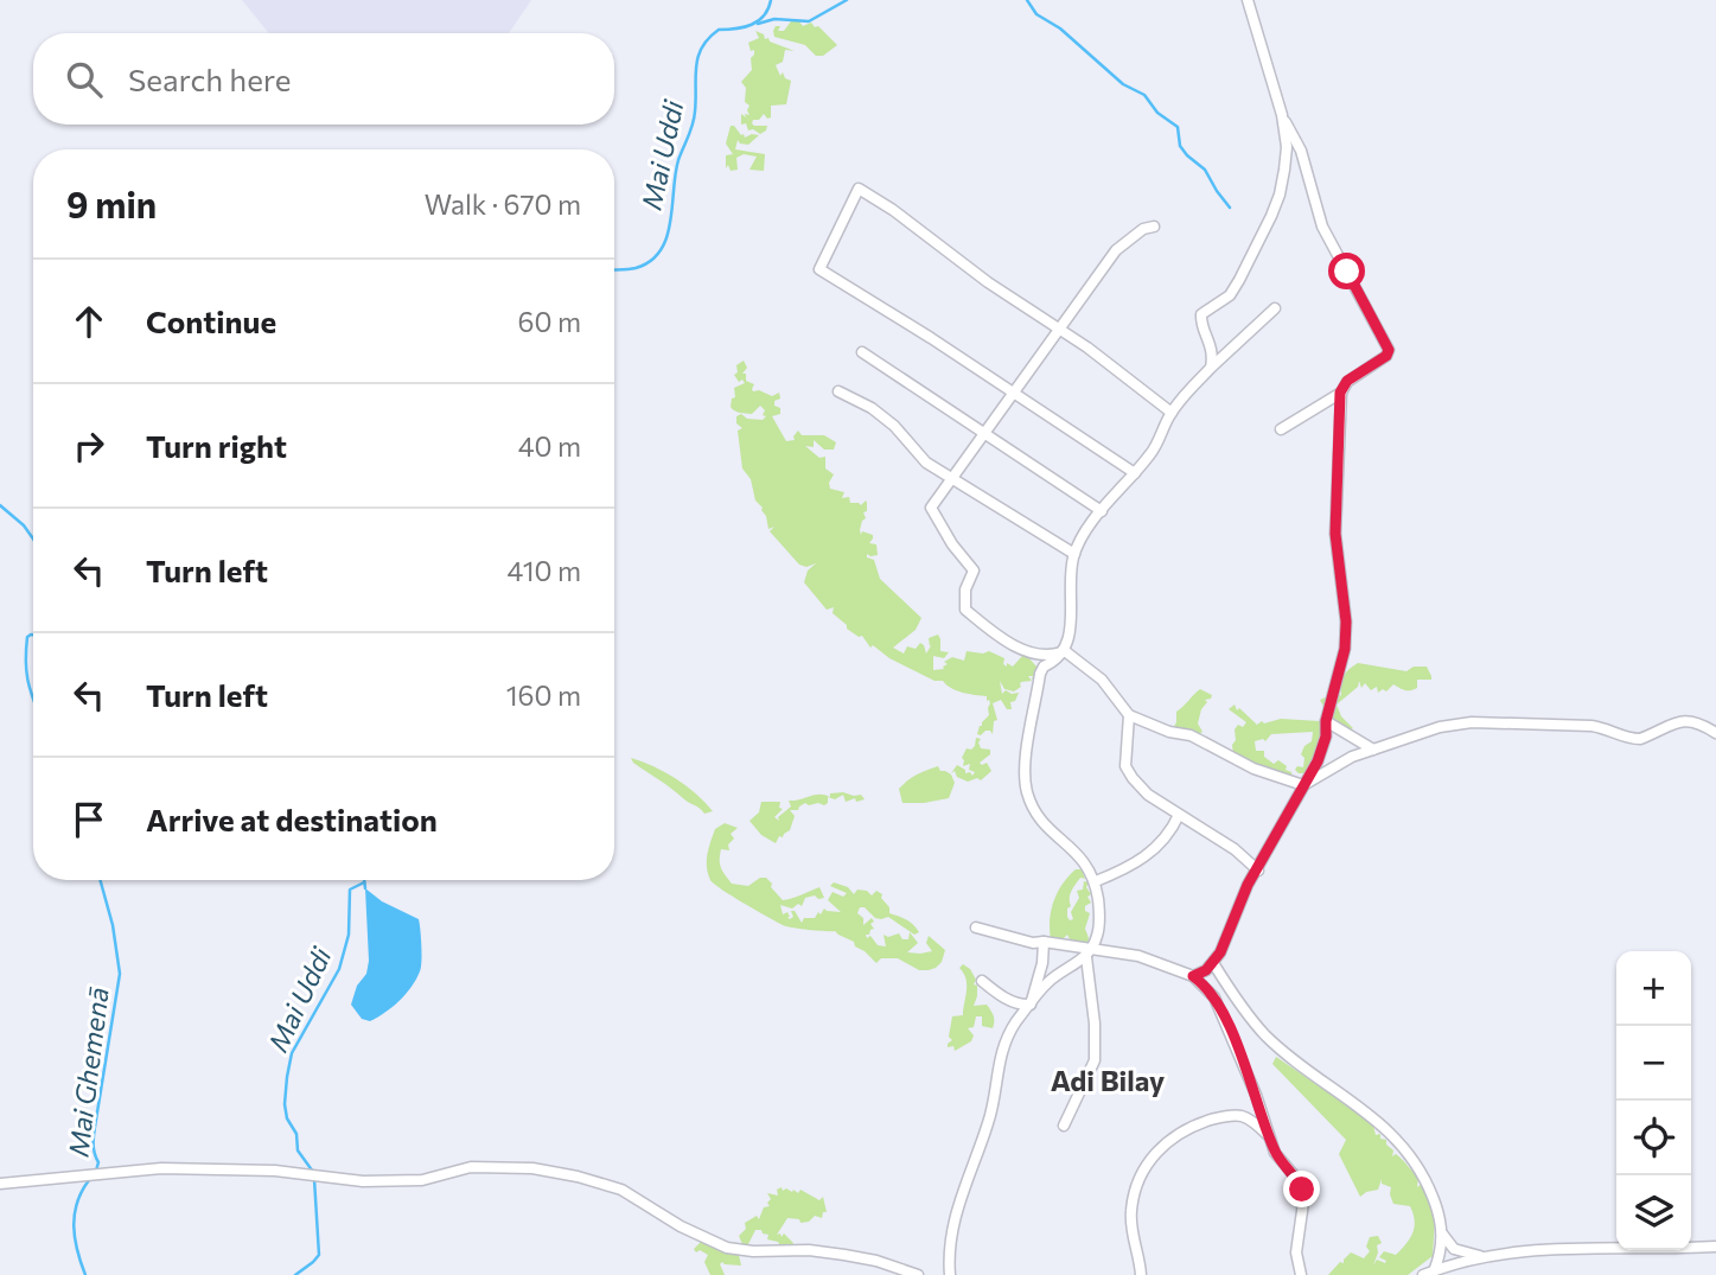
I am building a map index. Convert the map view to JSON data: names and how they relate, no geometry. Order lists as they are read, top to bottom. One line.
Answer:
{"districts":["Adi Bilay"],"water":["Mai Uddi","Mai Ghemenā"],"page":{"search":"Search here","heading":["9 min","Walk · 670 m"],"list":[["Continue","60 m"],["Turn right","40 m"],["Turn left","410 m"],["Turn left","160 m"],"Arrive at destination"],"map_buttons":["+","−"]}}
